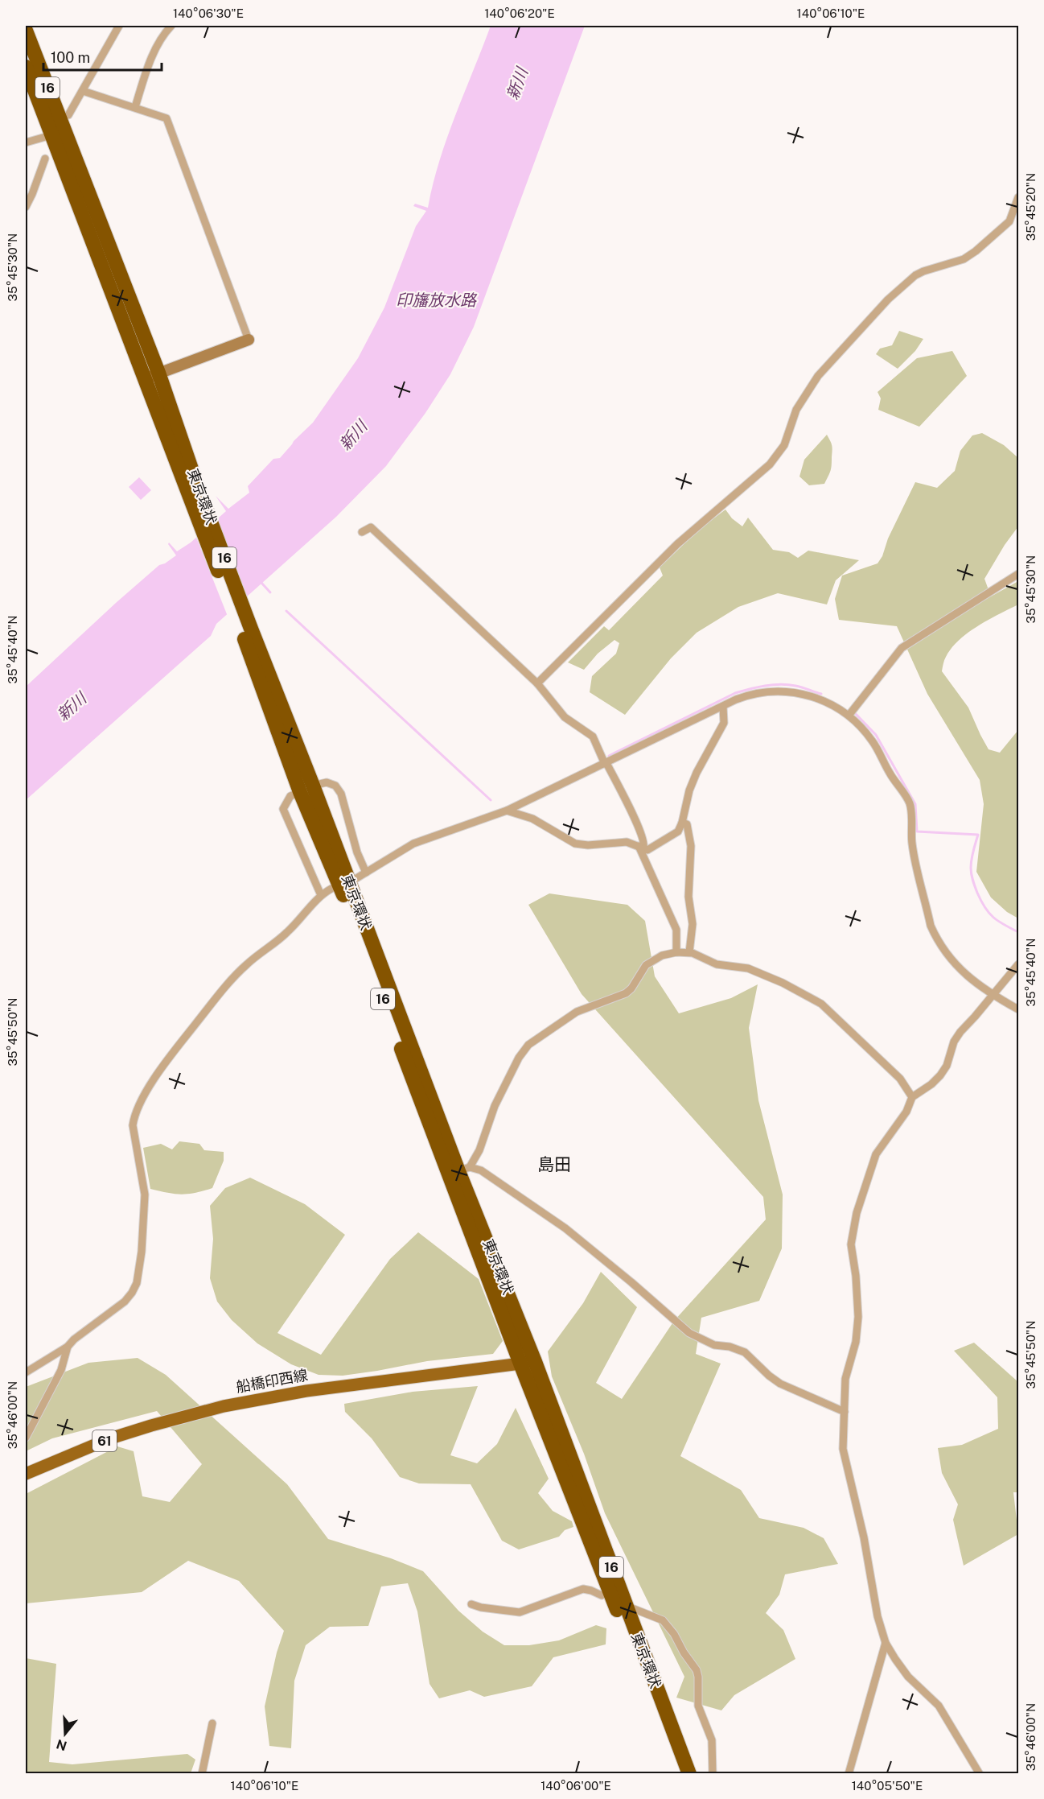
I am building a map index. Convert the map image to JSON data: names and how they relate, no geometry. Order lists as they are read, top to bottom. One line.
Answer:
{"streets":{"highway":["16","東京環状"],"main road":["船橋印西線","61"]},"crossings":[["東京環状","船橋印西線"]],"districts":["島田"],"water":["新川","印旛放水路"],"scale_bar":"100 m","north":"bottom","coordinates":["140°06'30\"E","140°06'20\"E","140°06'10\"E","35°45'20\"N","35°45'30\"N","35°45'40\"N","35°45'50\"N","35°46'00\"N","140°06'00\"E","140°05'50\"E"]}
